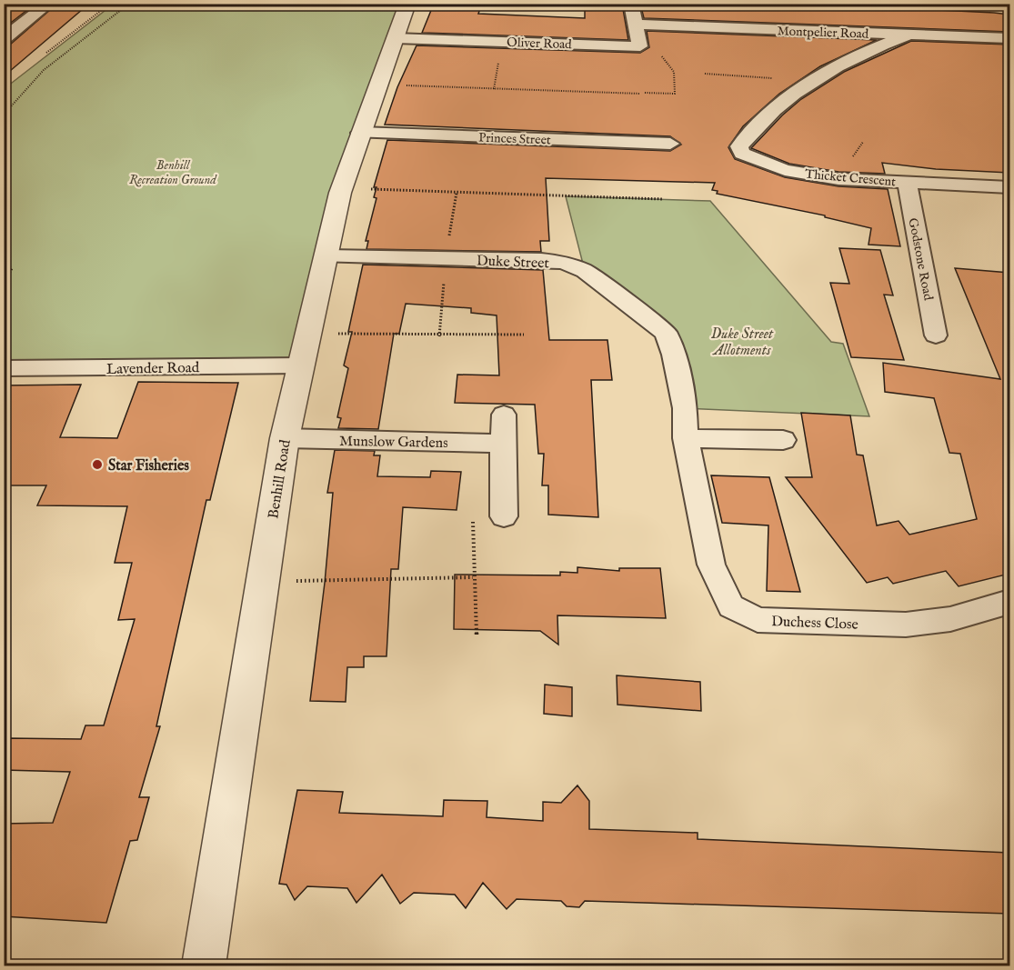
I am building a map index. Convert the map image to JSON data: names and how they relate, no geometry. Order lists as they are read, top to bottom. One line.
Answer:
{"streets":{"street":["Montpelier Road","Oliver Road","Princes Street","Thicket Crescent","Godstone Road","Duke Street","Lavender Road","Munslow Gardens","Benhill Road","Duchess Close"]},"crossings":[["Montpelier Road","Thicket Crescent"],["Oliver Road","Benhill Road"],["Princes Street","Benhill Road"],["Thicket Crescent","Godstone Road"],["Duke Street","Benhill Road"],["Duke Street","Duchess Close"],["Lavender Road","Benhill Road"],["Munslow Gardens","Benhill Road"]],"parks":["Benhill Recreation Ground","Duke Street Allotments"],"places":["Star Fisheries"]}
